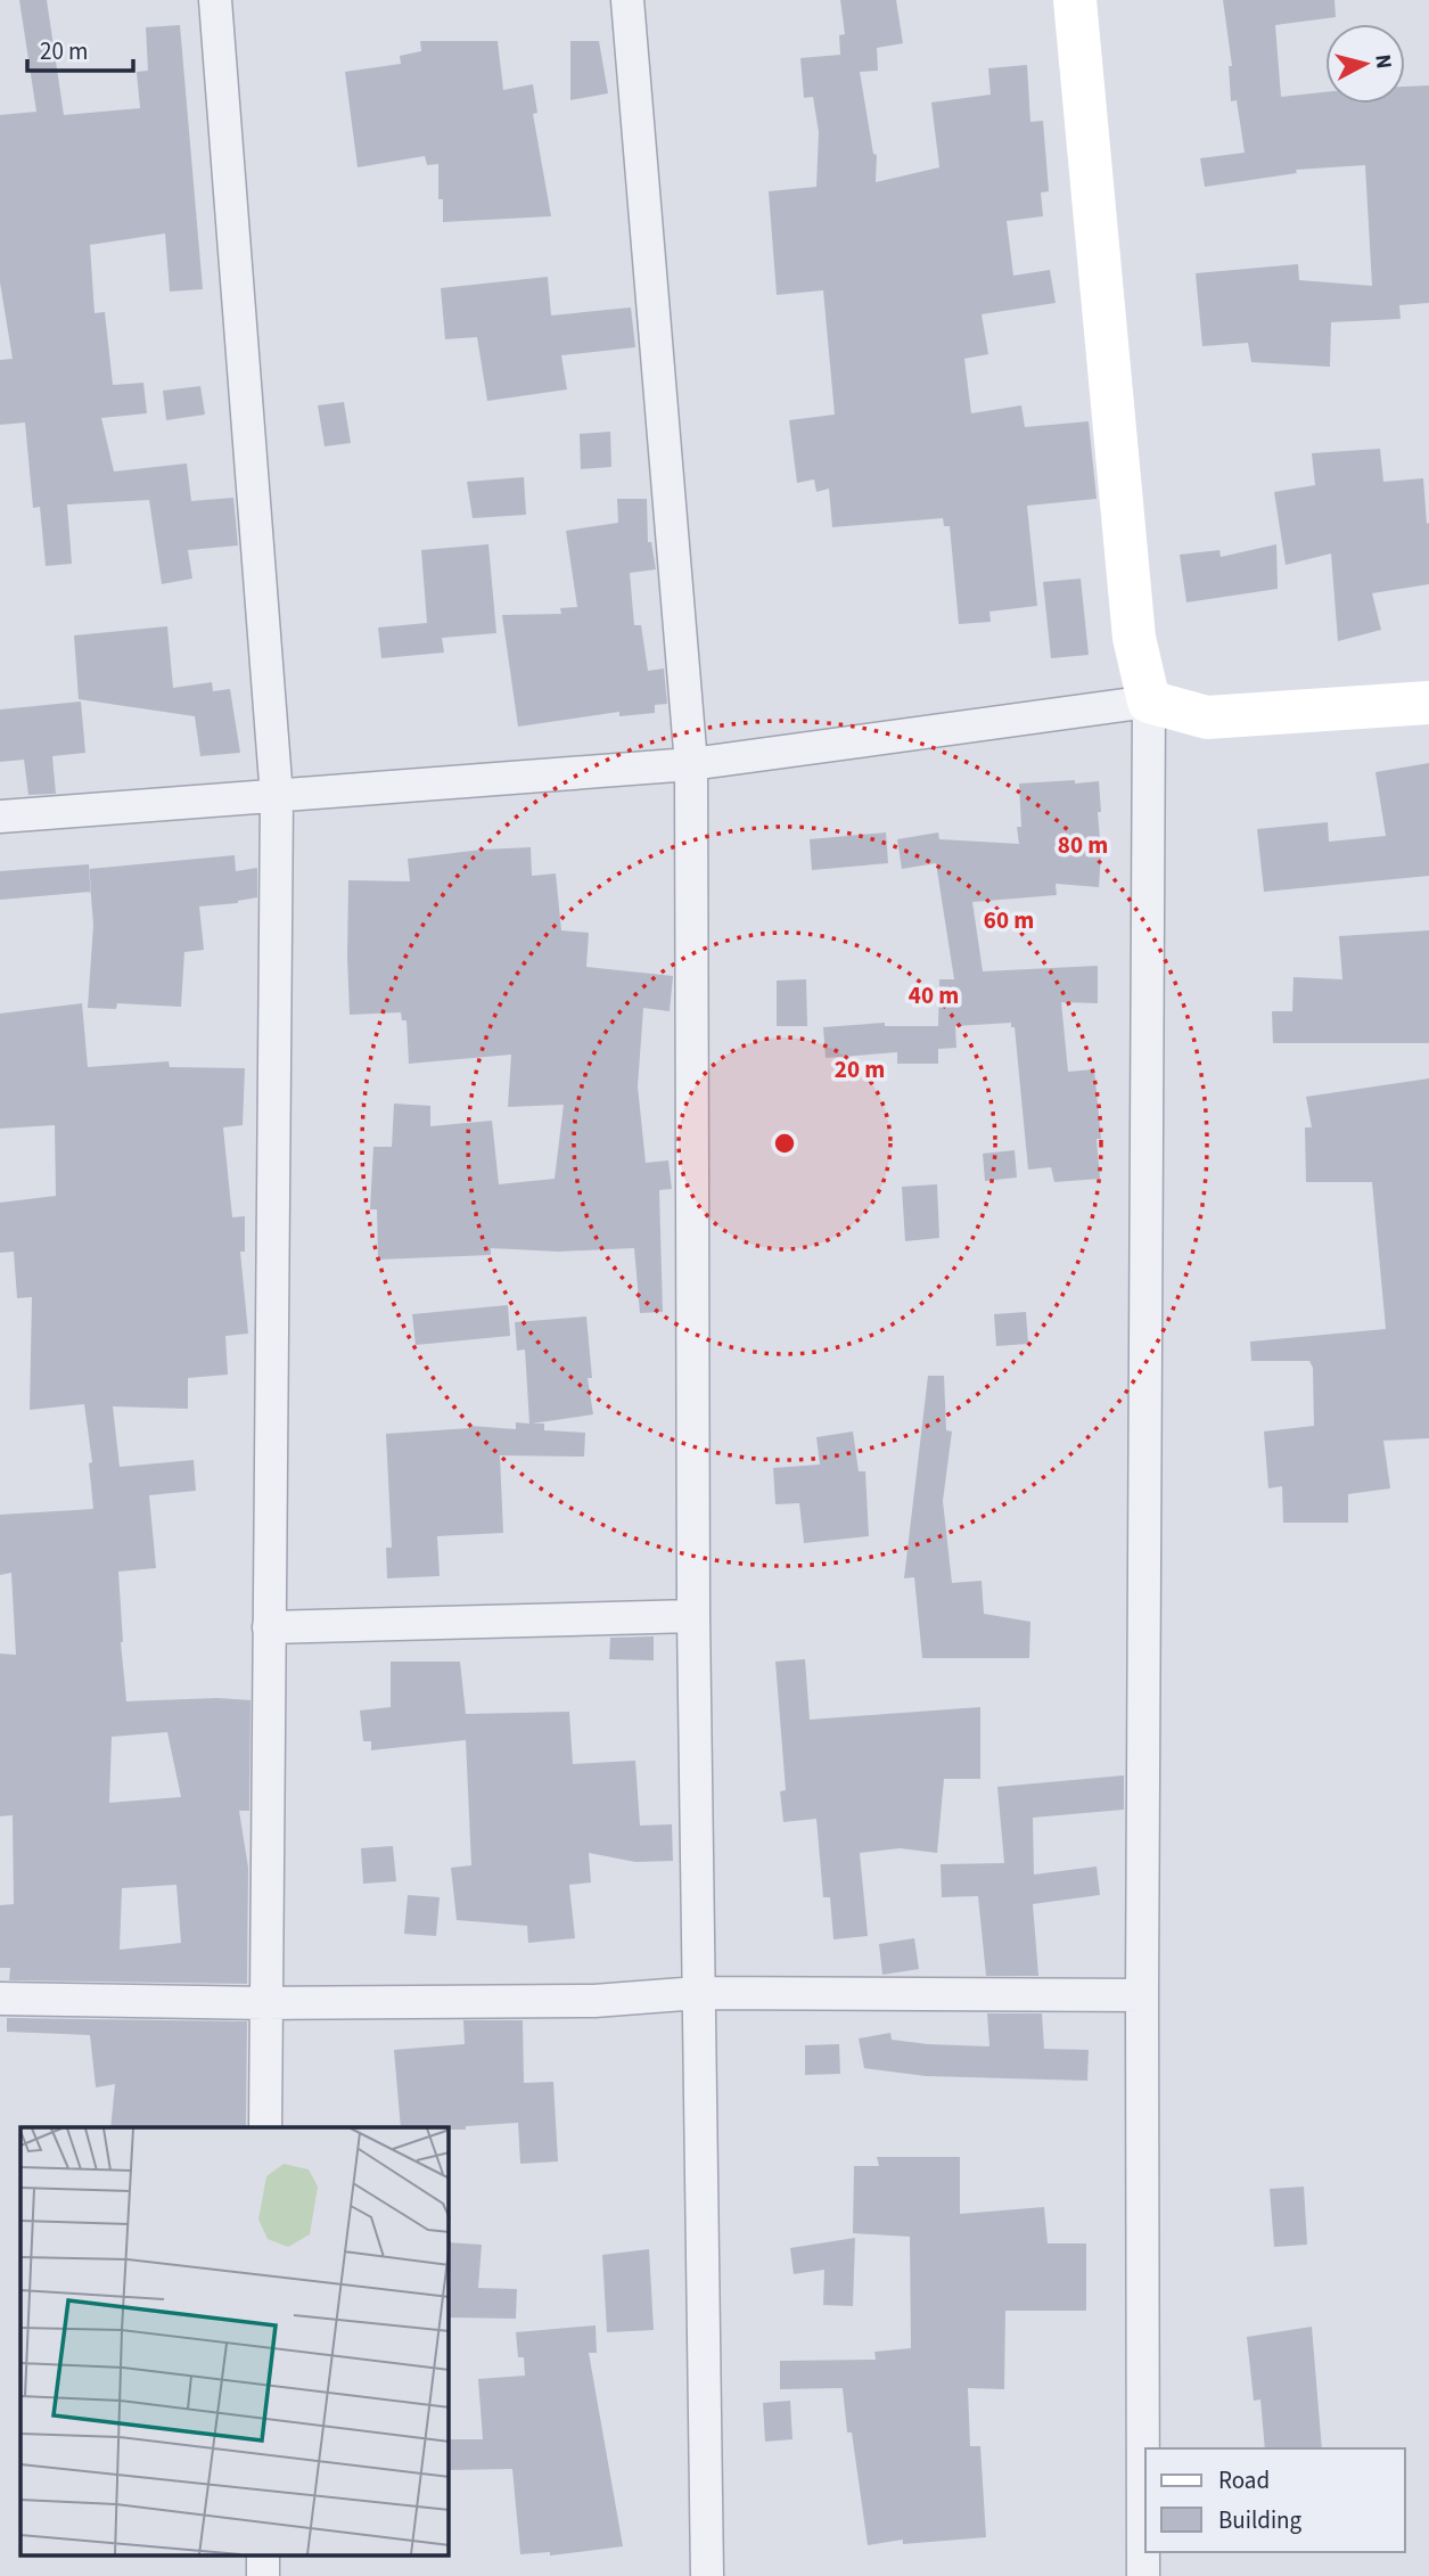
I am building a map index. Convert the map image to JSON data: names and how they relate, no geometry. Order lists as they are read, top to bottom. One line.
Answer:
{"legend":["Road","Building"],"scale_bar":"20 m","north":"right","rings":["80 m","60 m","40 m","20 m"]}
